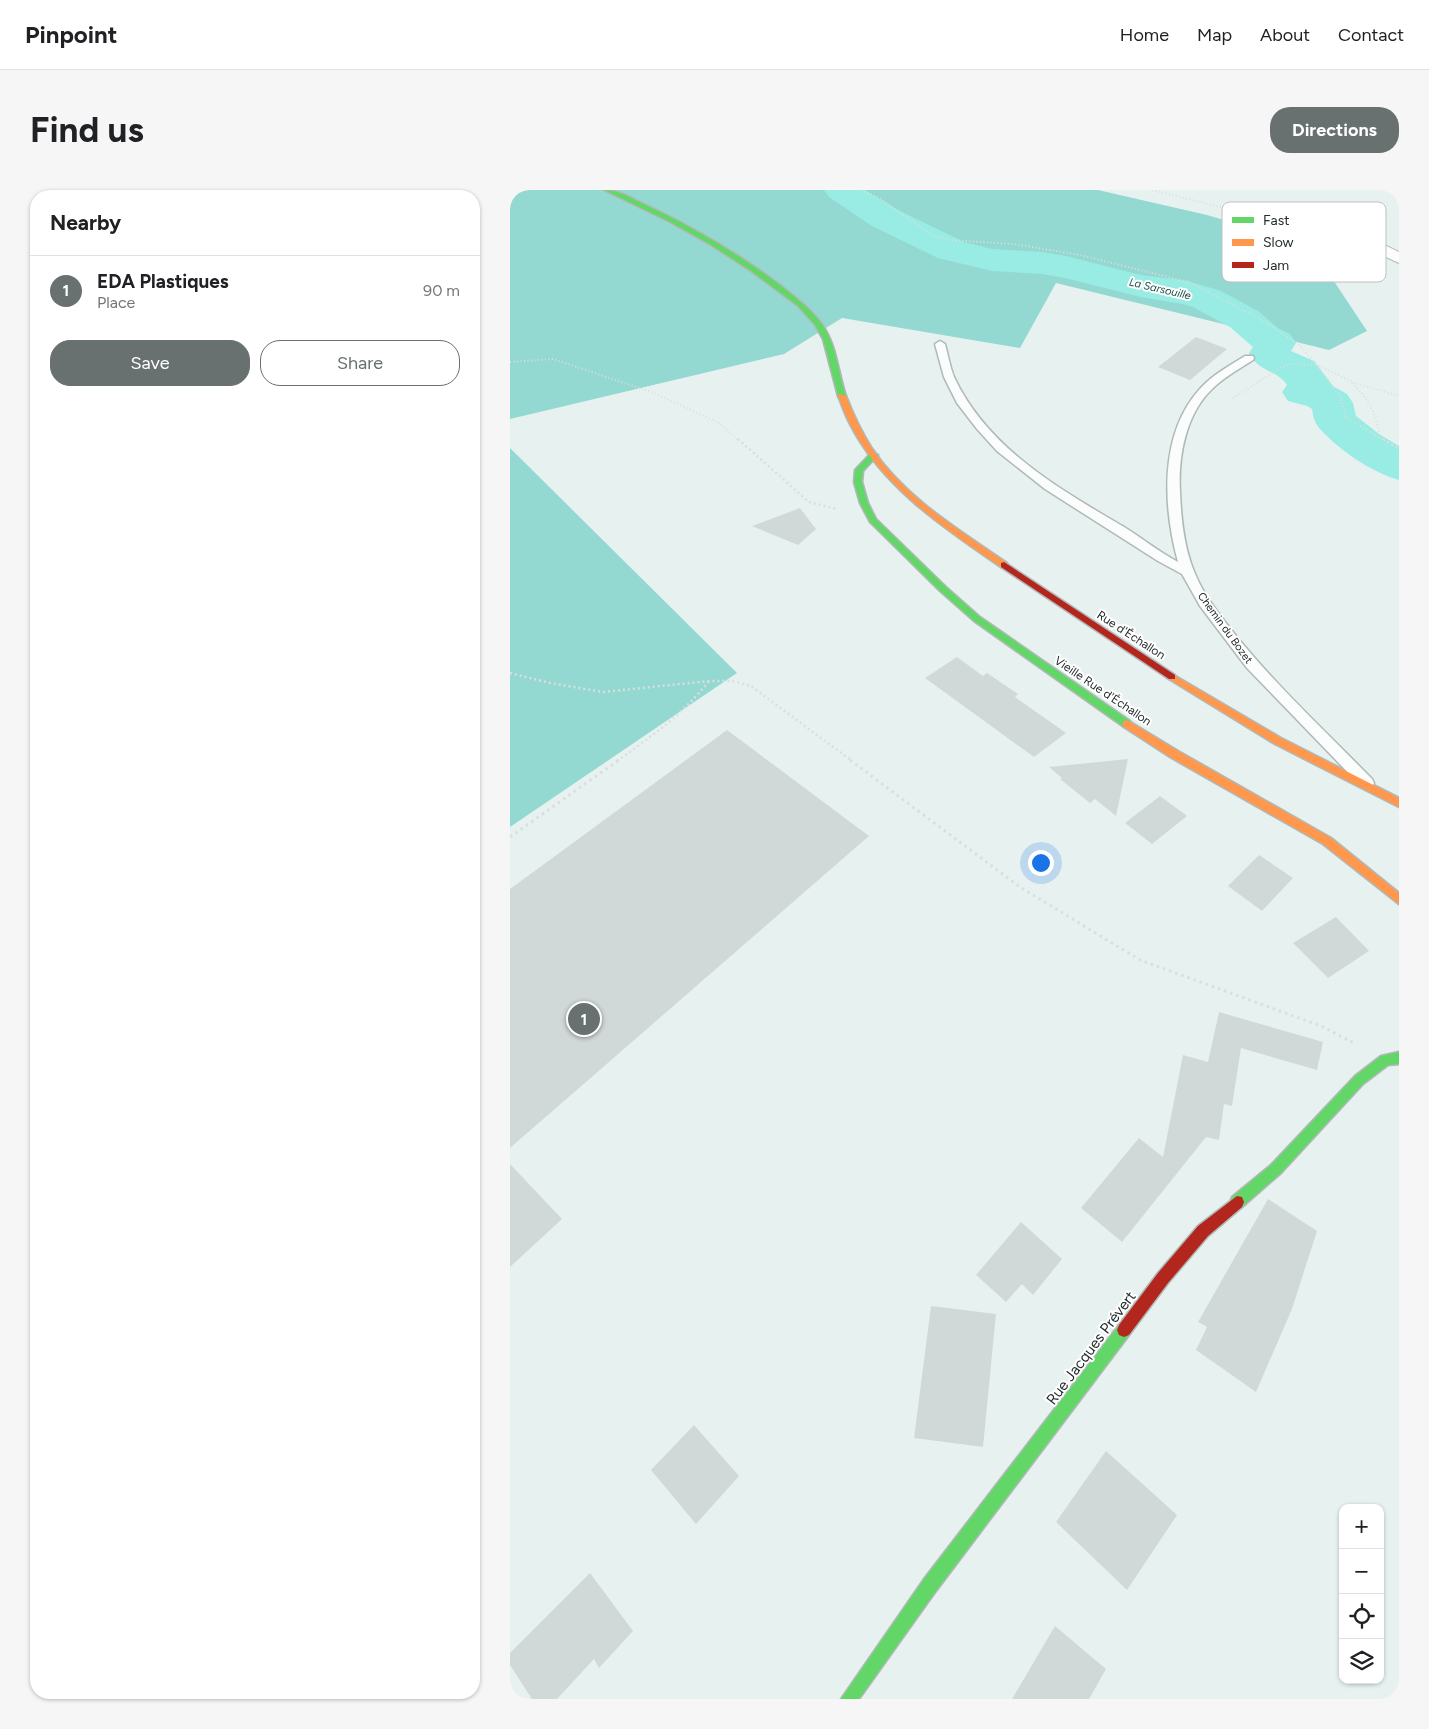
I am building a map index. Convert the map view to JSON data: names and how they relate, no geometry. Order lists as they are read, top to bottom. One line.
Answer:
{"streets":{"main road":["Rue d'Échallon","Vieille Rue d'Échallon","Rue Jacques Prévert"],"lane":["Chemin du Bozet"]},"crossings":[["Chemin du Bozet","Rue d'Échallon"],["Rue d'Échallon","Vieille Rue d'Échallon"]],"water":["La Sarsouille"],"legend":["Fast","Slow","Jam"],"page":{"header":"Pinpoint","nav":["Home","Map","About","Contact"],"buttons":["Directions",["Save","Share"]],"title":"Find us","heading":"Nearby","list":[{"mark":"1","name":"EDA Plastiques","note":"Place","value":"90 m"}],"pins":"1","map_buttons":["+","−"]}}
